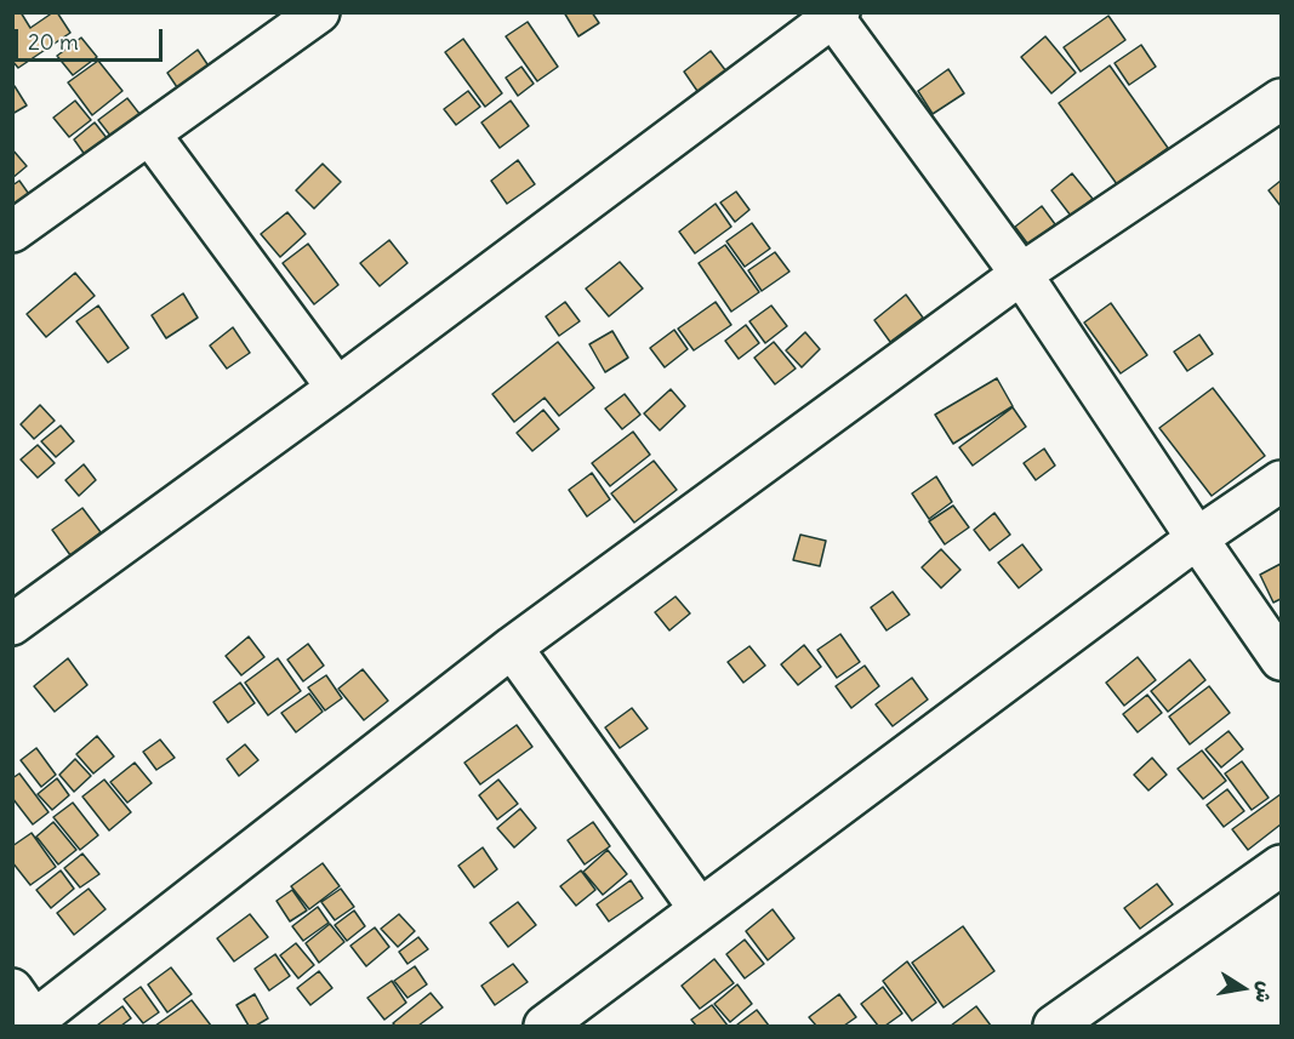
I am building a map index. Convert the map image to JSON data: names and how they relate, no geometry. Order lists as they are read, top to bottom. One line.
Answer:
{"scale_bar":"20 m","north":"right"}
